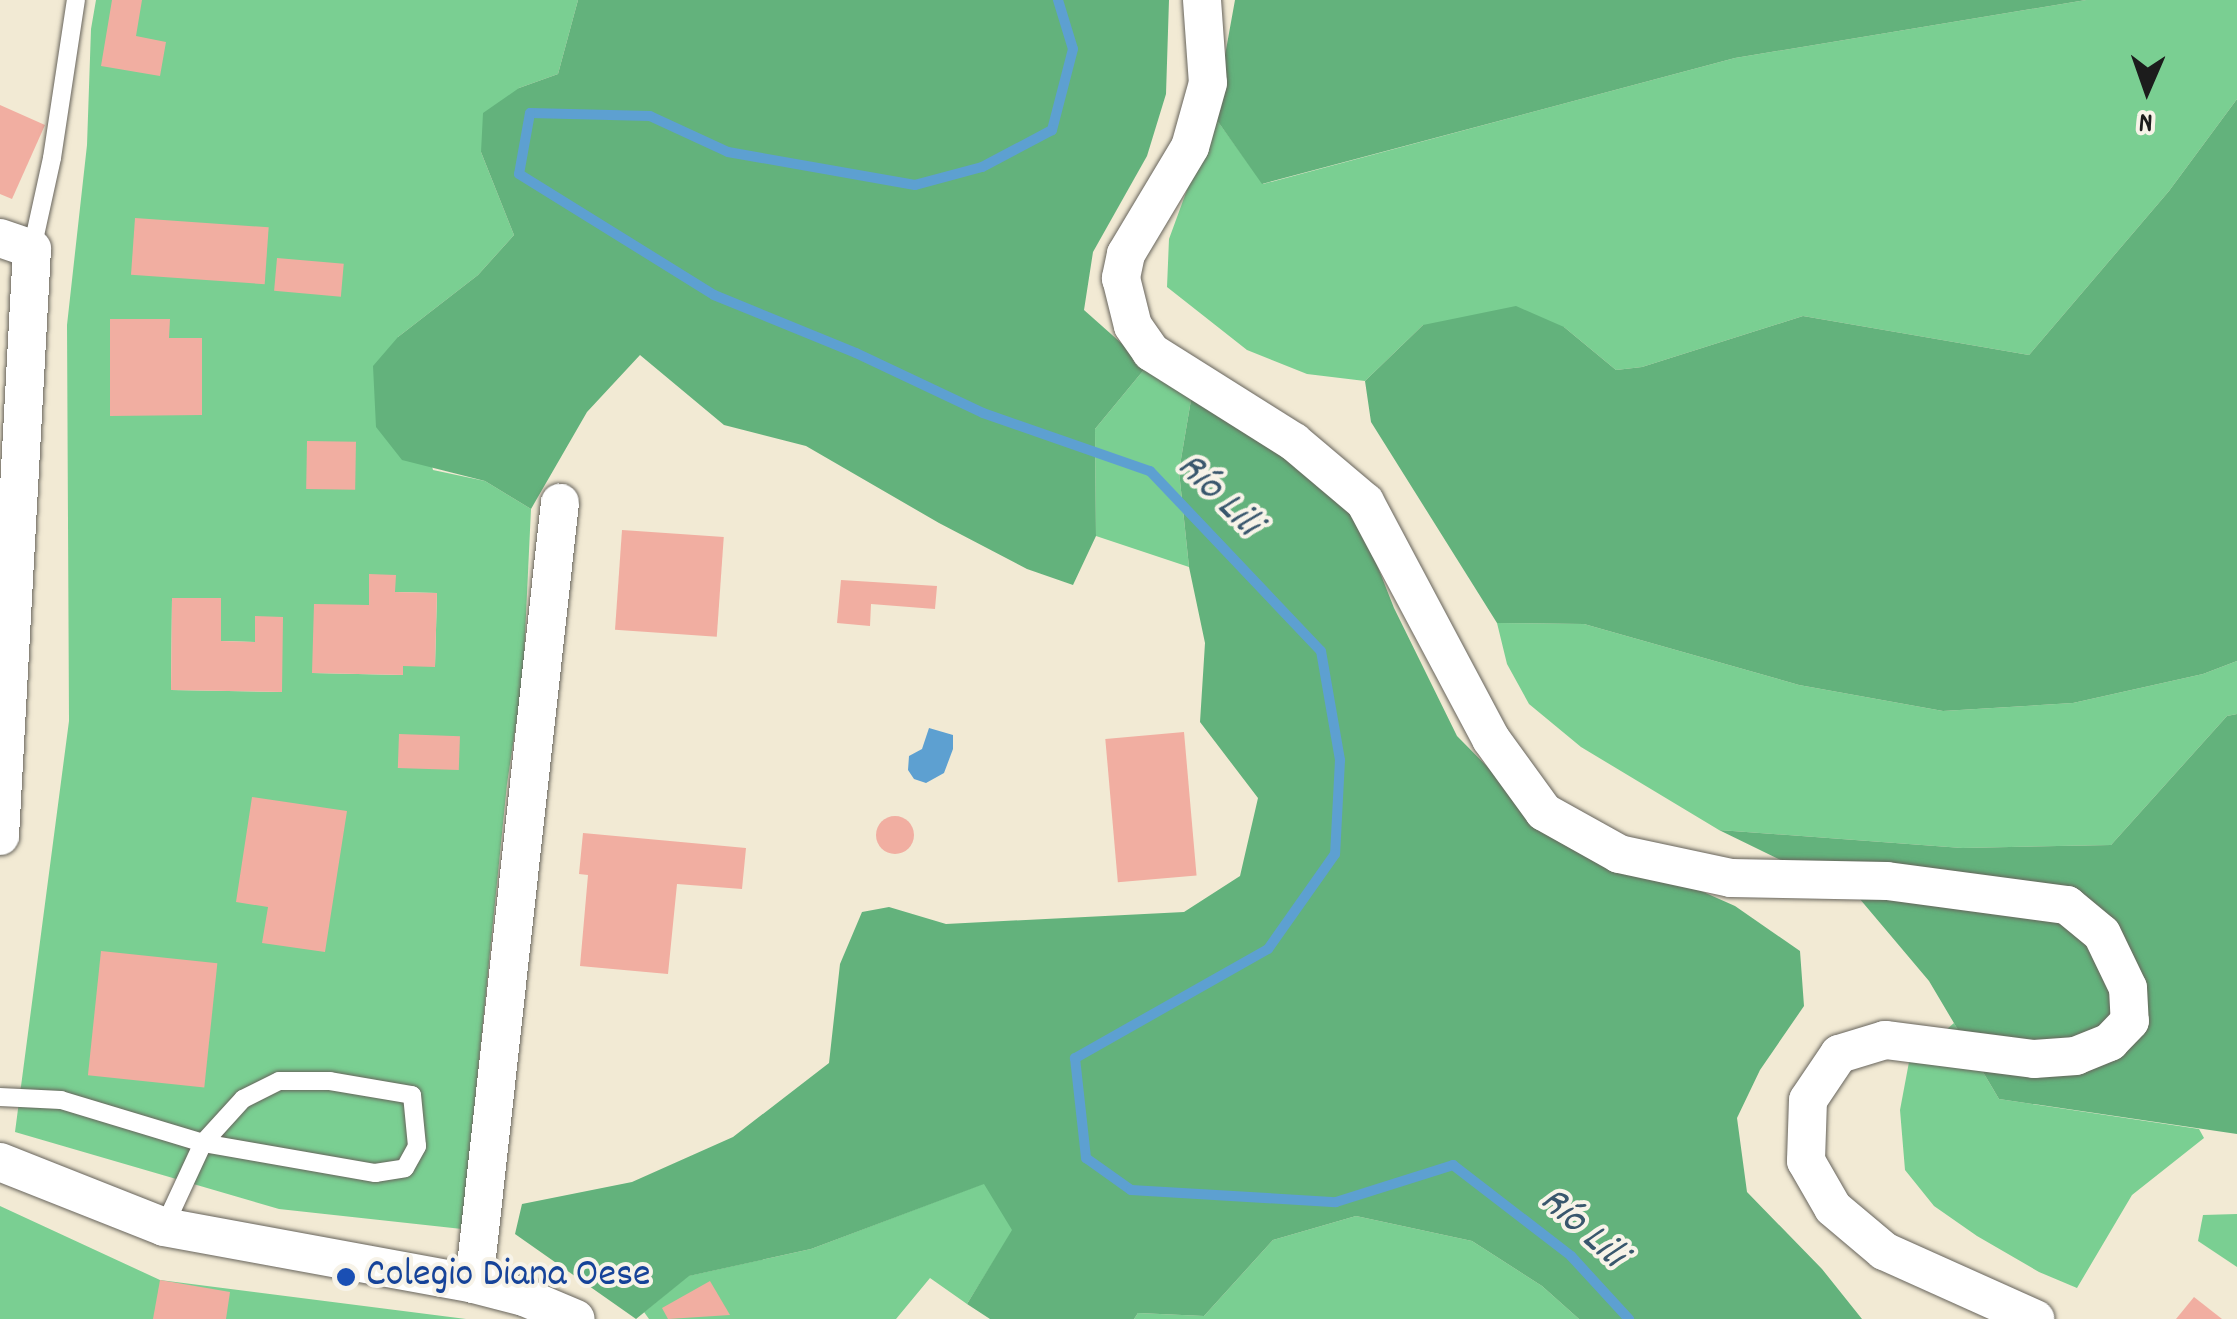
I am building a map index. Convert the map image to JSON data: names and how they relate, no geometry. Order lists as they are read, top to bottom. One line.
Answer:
{"water":["Río Lili"],"places":["Colegio Diana Oese"],"north":"bottom"}
